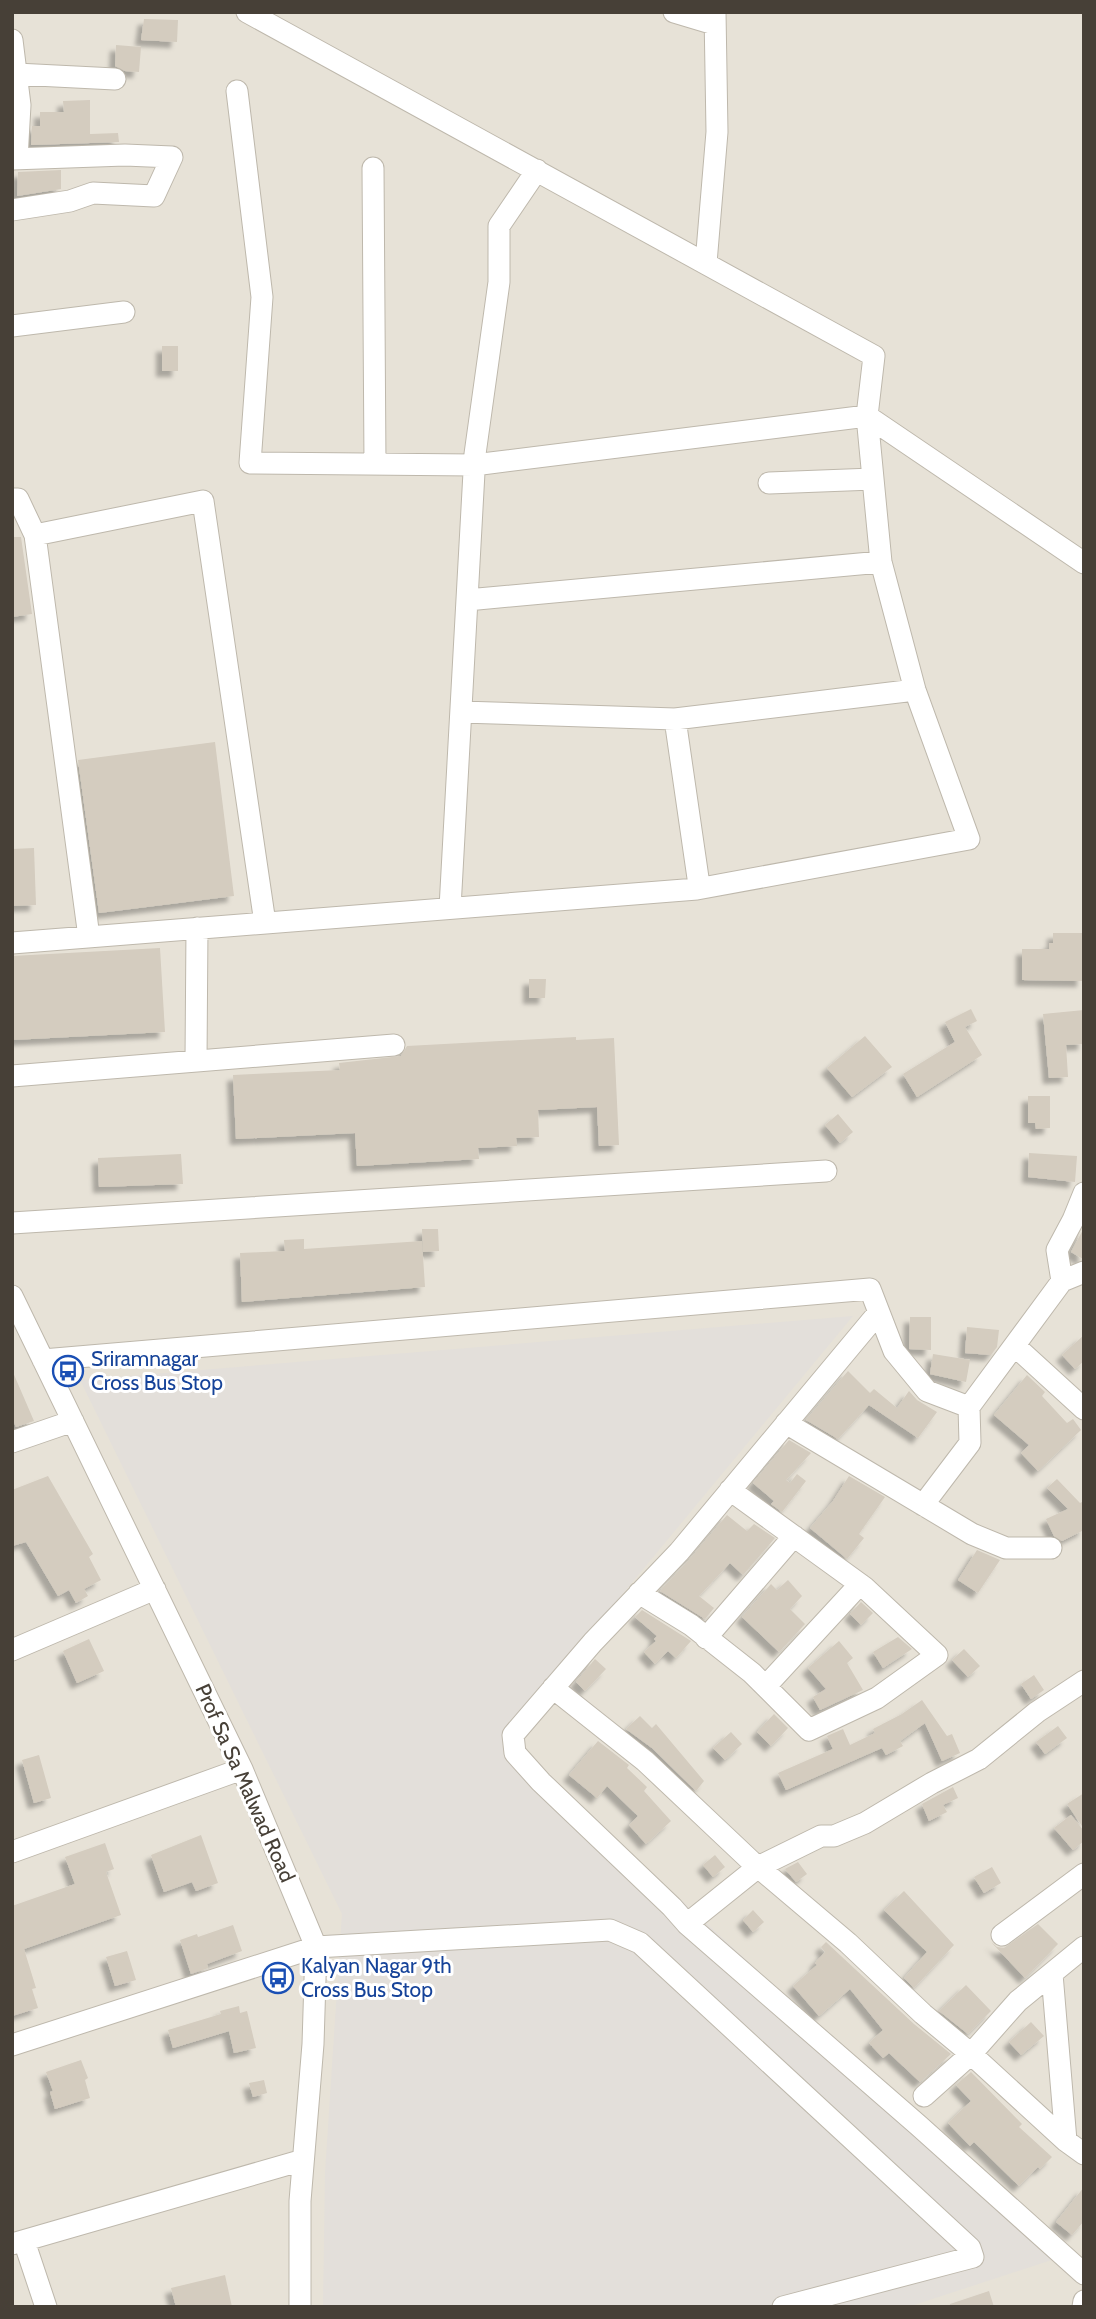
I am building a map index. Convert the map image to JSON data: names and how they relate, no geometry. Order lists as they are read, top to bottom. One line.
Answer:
{"streets":{"street":["Prof Sa Sa Malwad Road"]},"places":{"bus stop":["Sriramnagar Cross Bus Stop","Kalyan Nagar 9th Cross Bus Stop"]}}
